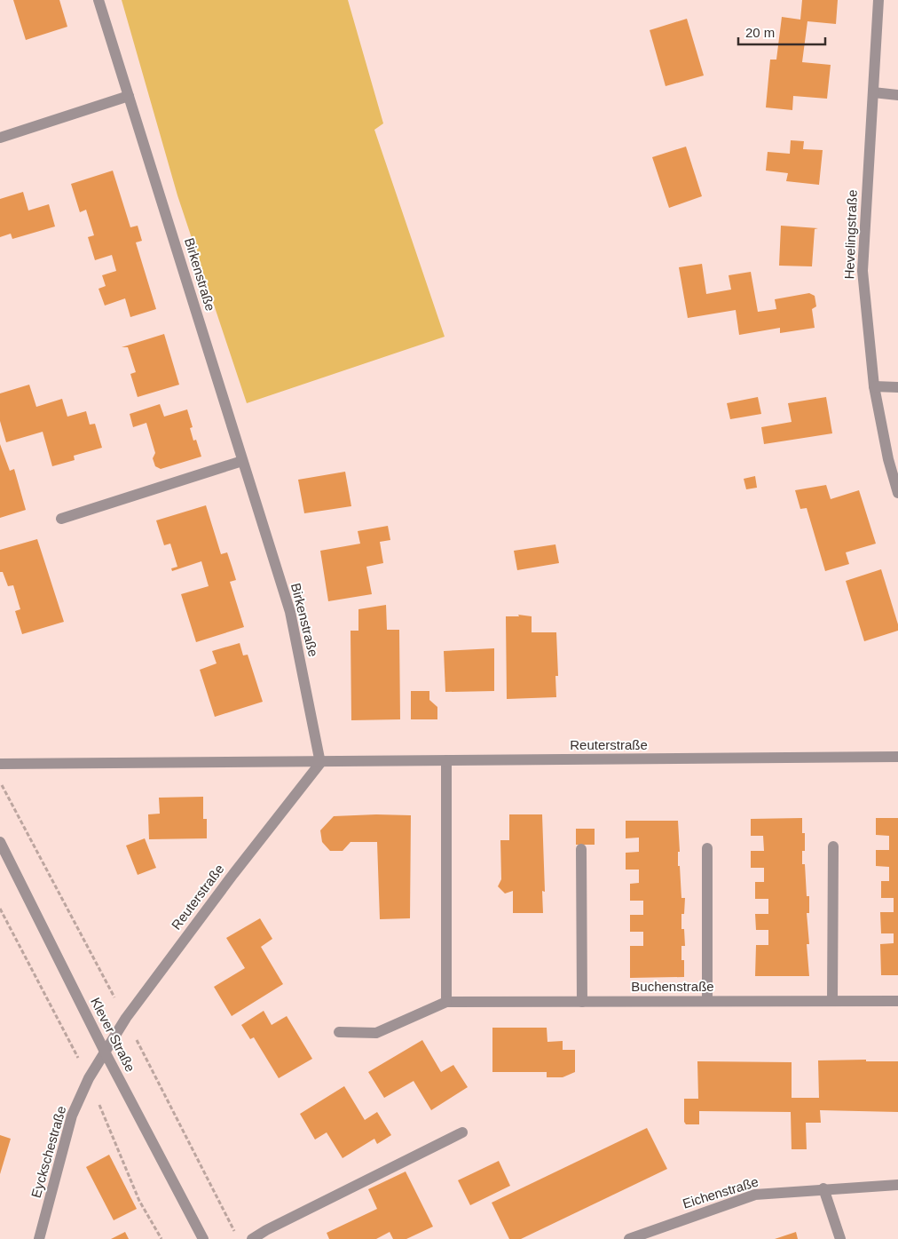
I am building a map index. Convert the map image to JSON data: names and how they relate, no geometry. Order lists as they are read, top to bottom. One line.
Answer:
{"streets":{"street":["Hevelingstraße","Birkenstraße","Reuterstraße","Buchenstraße","Klever Straße","Eyckschestraße","Eichenstraße"]},"crossings":[["Birkenstraße","Reuterstraße"],["Reuterstraße","Klever Straße"],["Reuterstraße","Eyckschestraße"],["Klever Straße","Eyckschestraße"]],"scale_bar":"20 m"}
